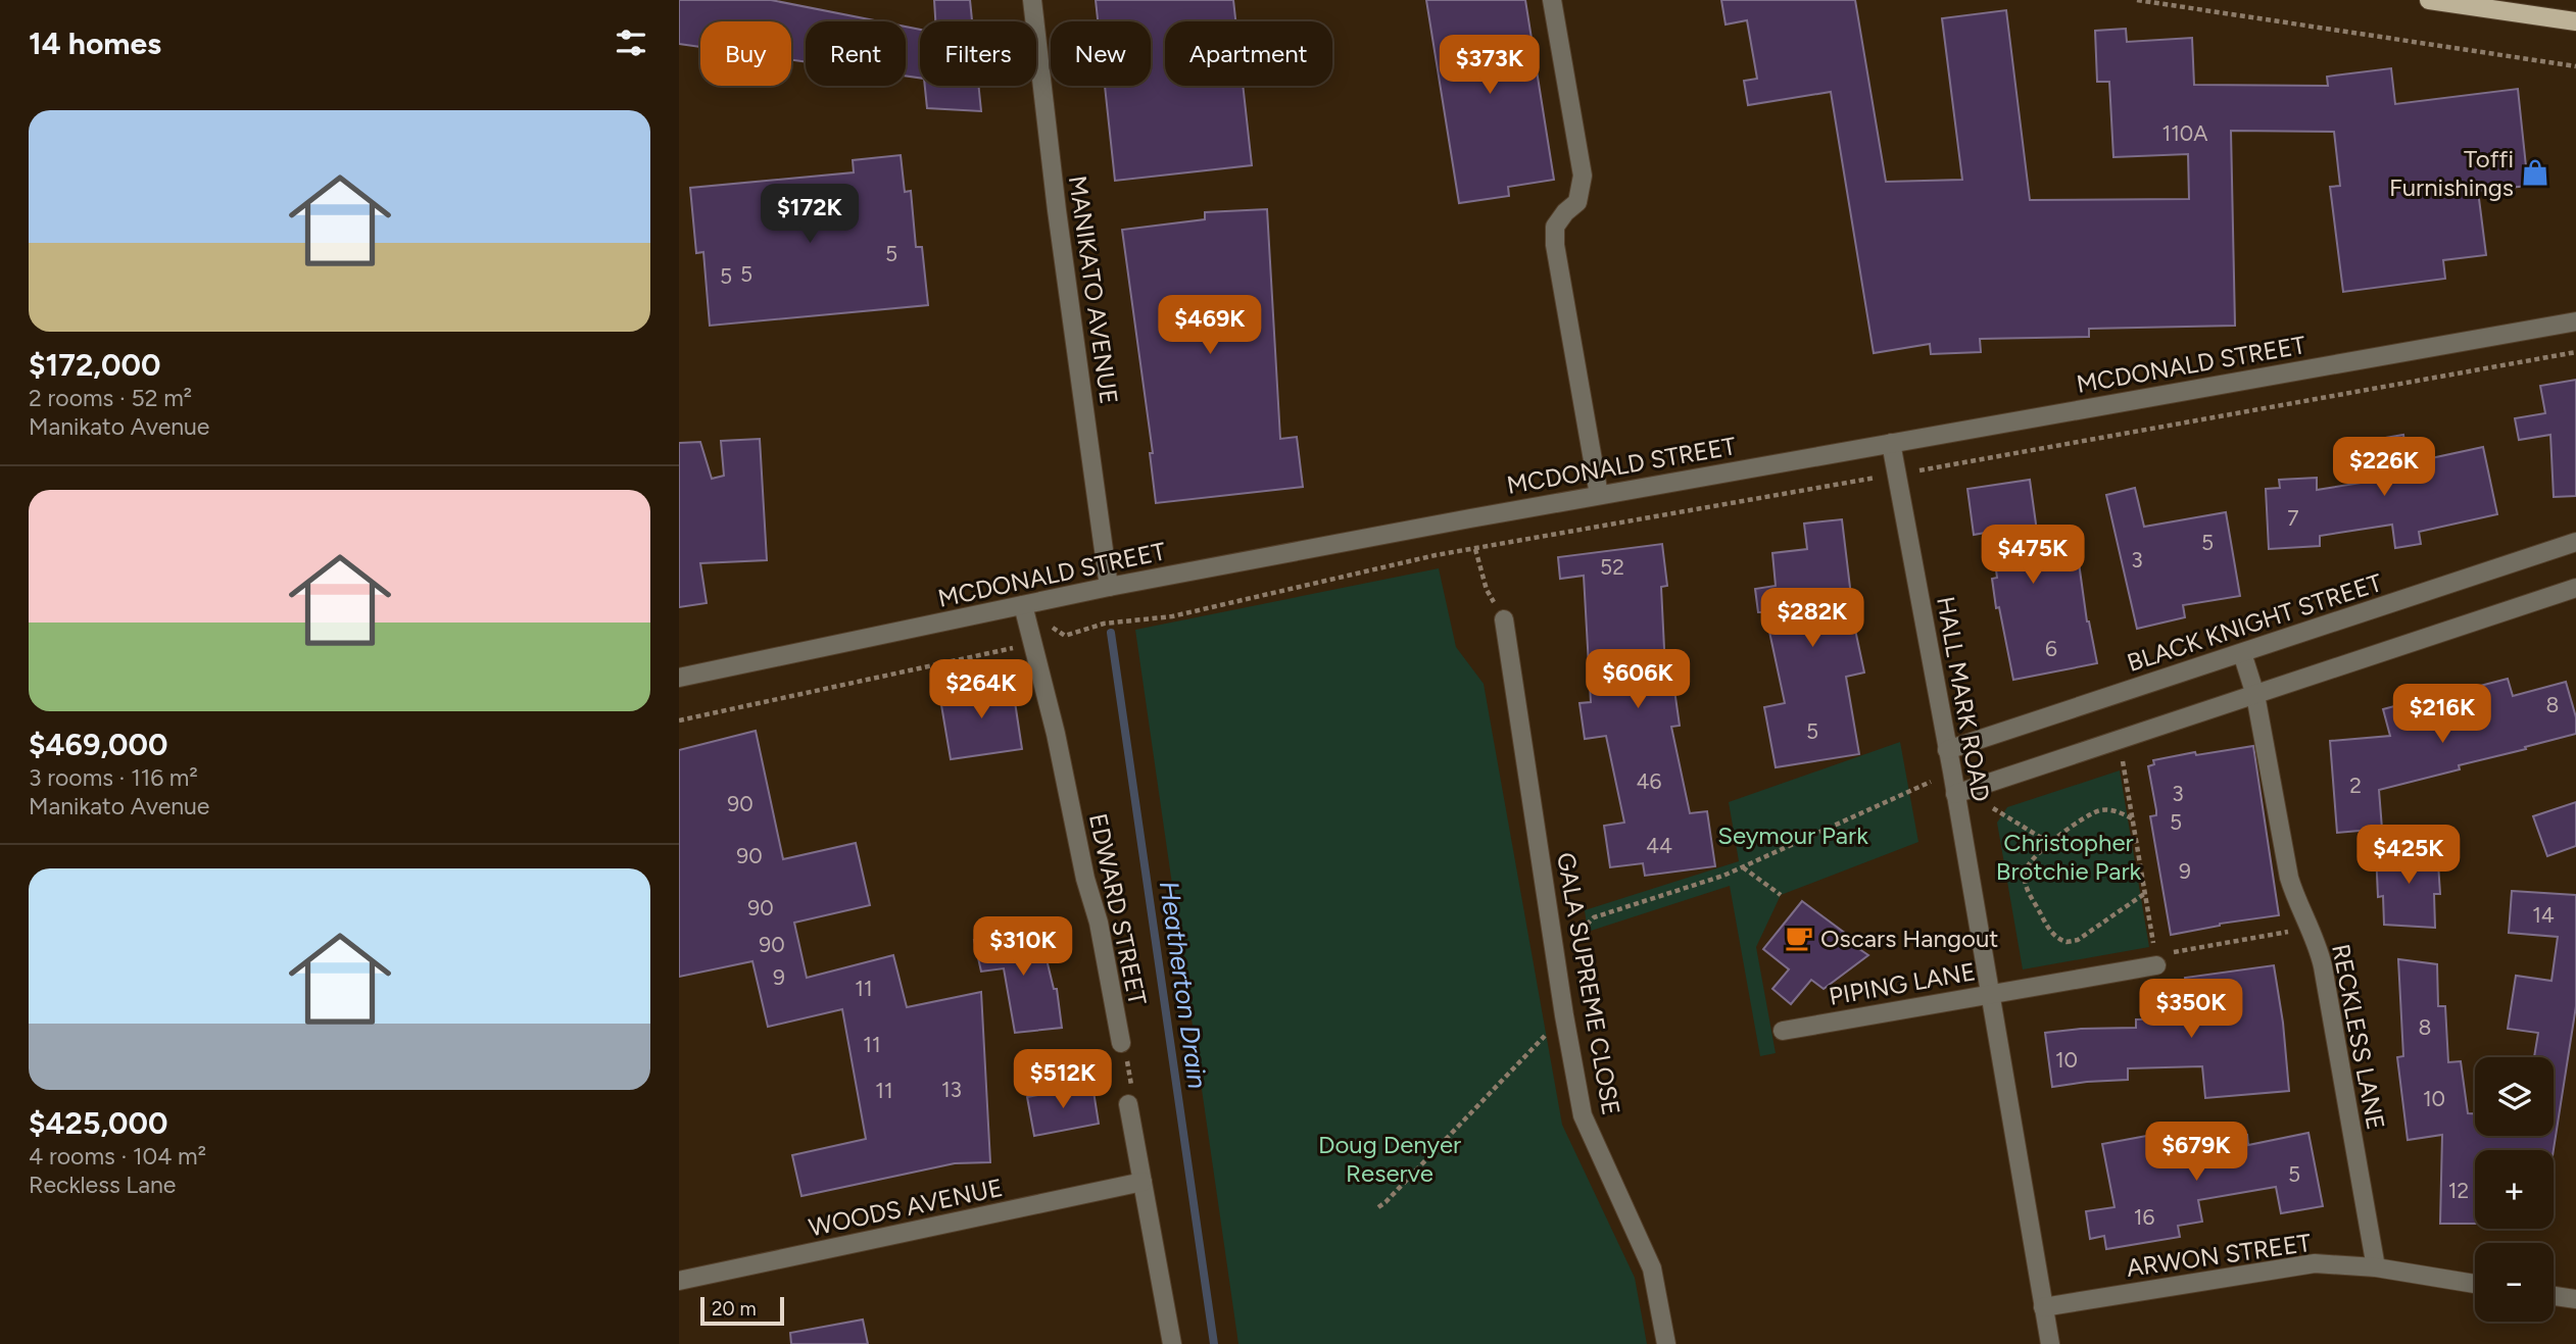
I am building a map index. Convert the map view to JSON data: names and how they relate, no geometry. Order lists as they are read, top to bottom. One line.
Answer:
{"streets":{"street":["MANIKATO AVENUE","MCDONALD STREET","BLACK KNIGHT STREET","HALL MARK ROAD","EDWARD STREET","GALA SUPREME CLOSE","PIPING LANE","RECKLESS LANE","WOODS AVENUE","ARWON STREET"]},"crossings":[["MANIKATO AVENUE","MCDONALD STREET"],["MCDONALD STREET","HALL MARK ROAD"],["MCDONALD STREET","EDWARD STREET"],["BLACK KNIGHT STREET","HALL MARK ROAD"],["BLACK KNIGHT STREET","RECKLESS LANE"],["HALL MARK ROAD","PIPING LANE"],["HALL MARK ROAD","ARWON STREET"],["RECKLESS LANE","ARWON STREET"]],"water":["Heatherton Drain"],"parks":["Seymour Park","Christopher Brotchie Park","Doug Denyer Reserve"],"places":{"shop":["Toffi Furnishings"],"cafe":["Oscars Hangout"]},"house_numbers":["110A","5","5","5","7","5","3","52","6","8","5","46","2","3","90","5","44","90","9","90","14","90","9","11","8","11","10","13","11","10","5","12","16"],"scale_bar":"20 m","page":{"heading":"14 homes","chip":["Buy","Rent","Filters","New","Apartment"],"price":["$373K","$172K","$469K","$226K","$475K","$282K","$606K","$264K","$216K","$425K","$310K","$350K","$512K","$679K"],"list":[{"name":"$172,000","note":"2 rooms · 52 m² · Manikato Avenue"},{"name":"$469,000","note":"3 rooms · 116 m² · Manikato Avenue"},{"name":"$425,000","note":"4 rooms · 104 m² · Reckless Lane"}],"map_buttons":["+","−"],"scale":"20 m"}}
